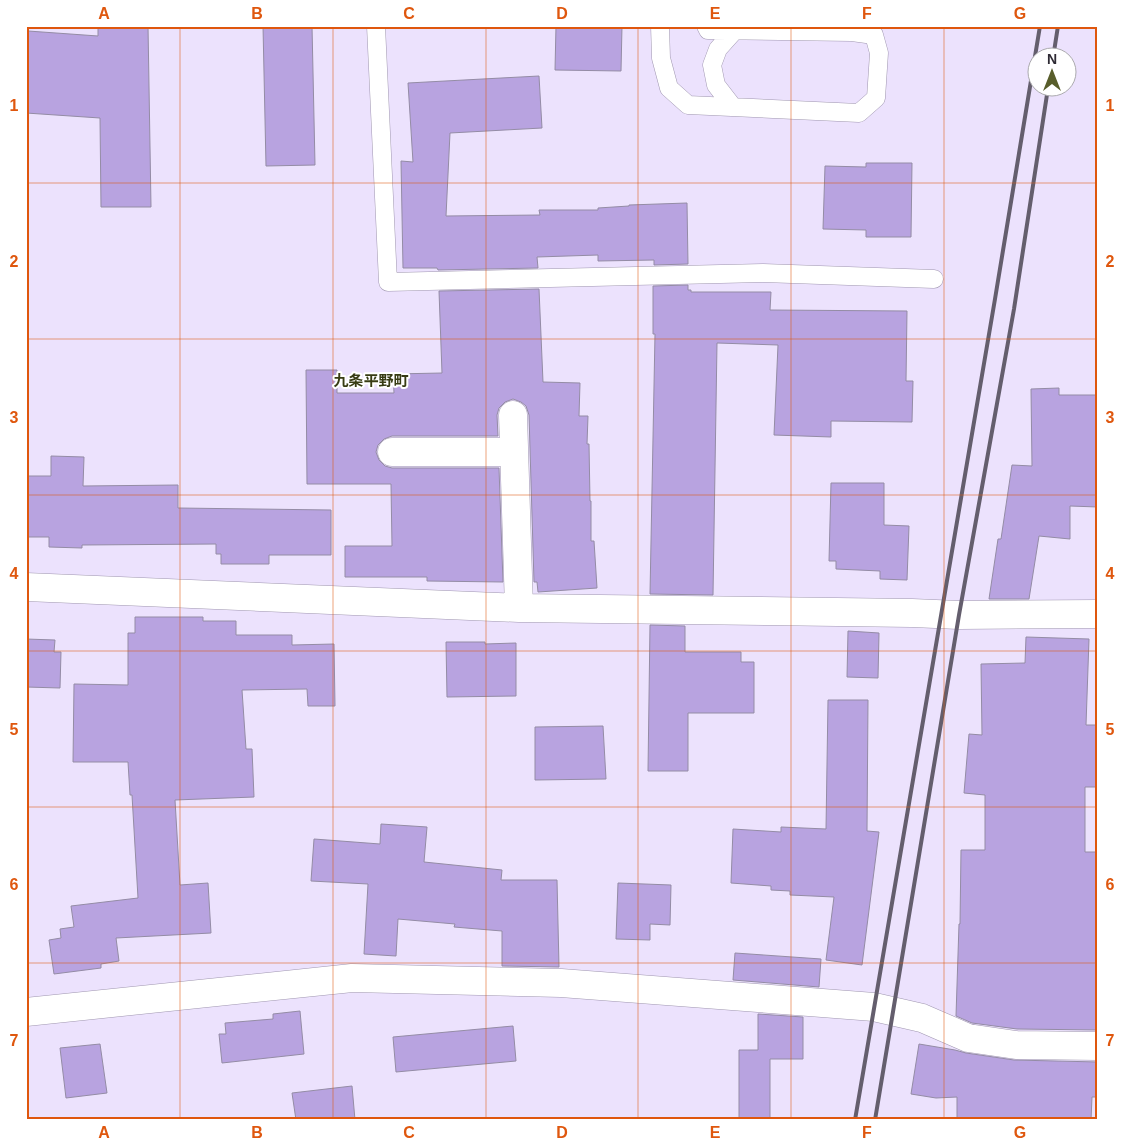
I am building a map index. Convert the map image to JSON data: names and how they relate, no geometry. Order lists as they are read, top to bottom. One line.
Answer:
{"districts":["九条平野町"],"north":"top","grid":{"columns":["A","B","C","D","E","F","G"],"rows":["1","2","3","4","5","6","7"]}}
